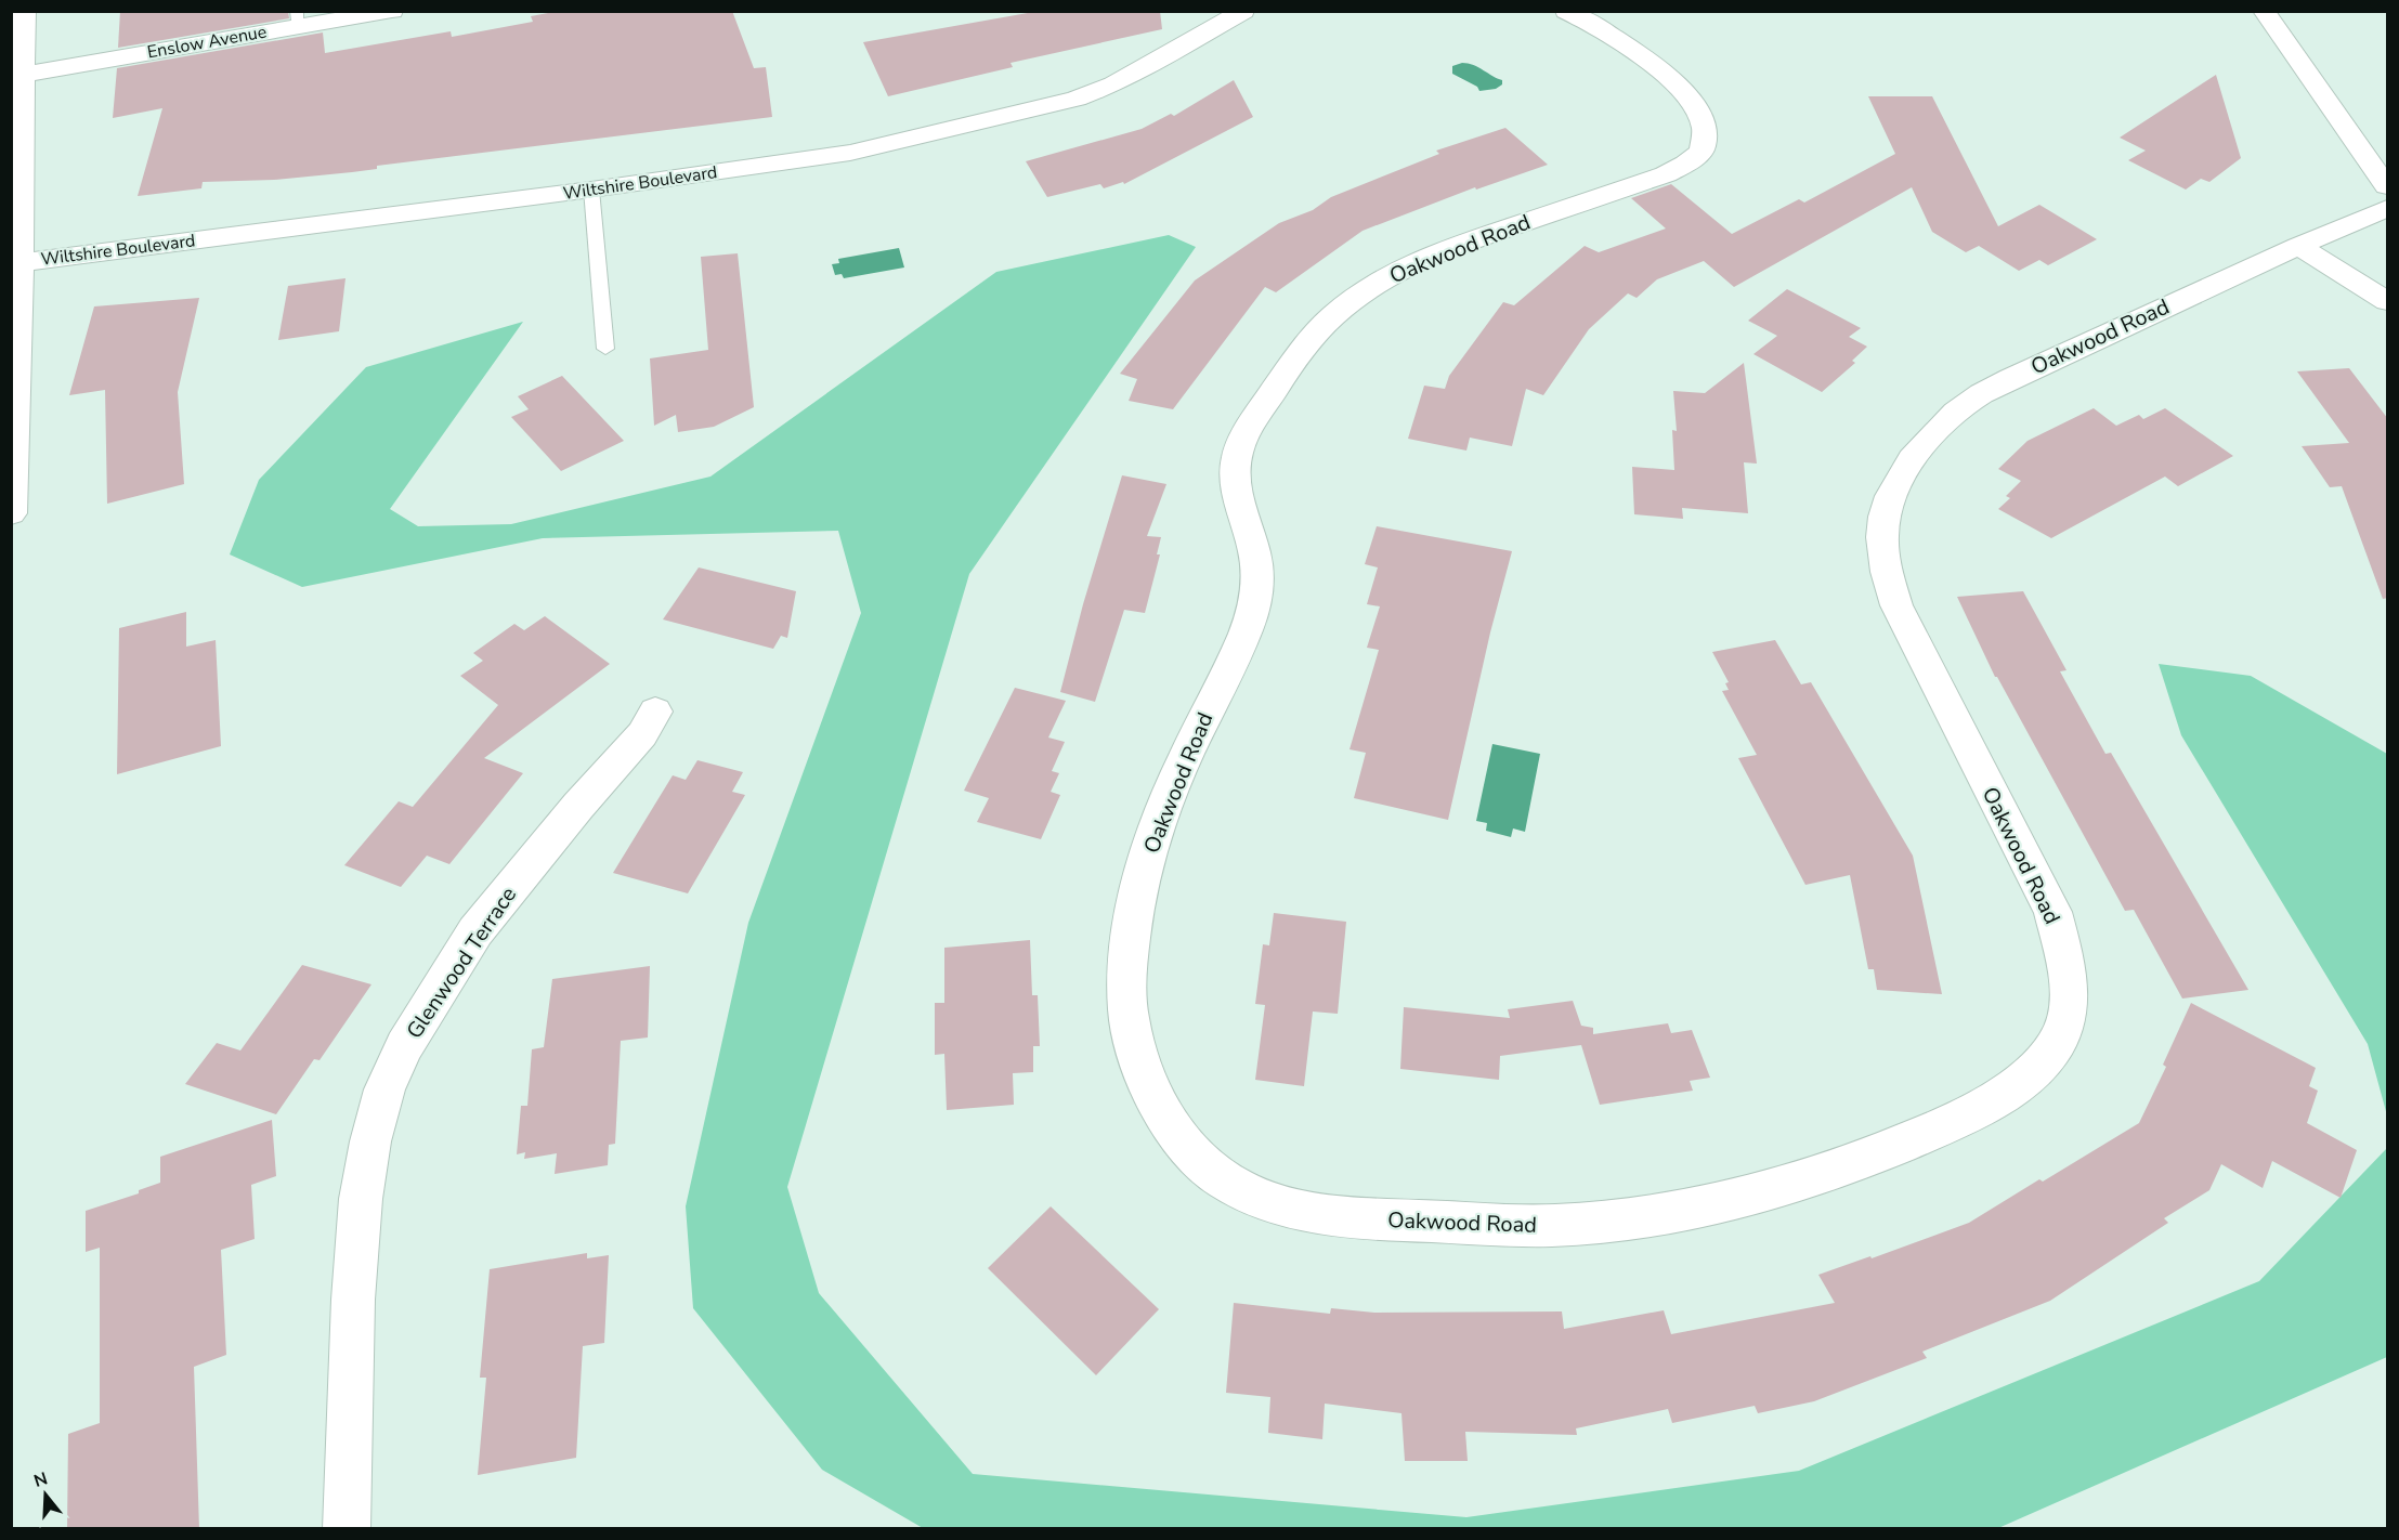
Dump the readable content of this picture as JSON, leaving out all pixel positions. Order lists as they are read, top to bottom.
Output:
{
  "streets": {
    "street": [
      "Enslow Avenue",
      "Wiltshire Boulevard",
      "Oakwood Road",
      "Glenwood Terrace"
    ]
  },
  "north": "top"
}
